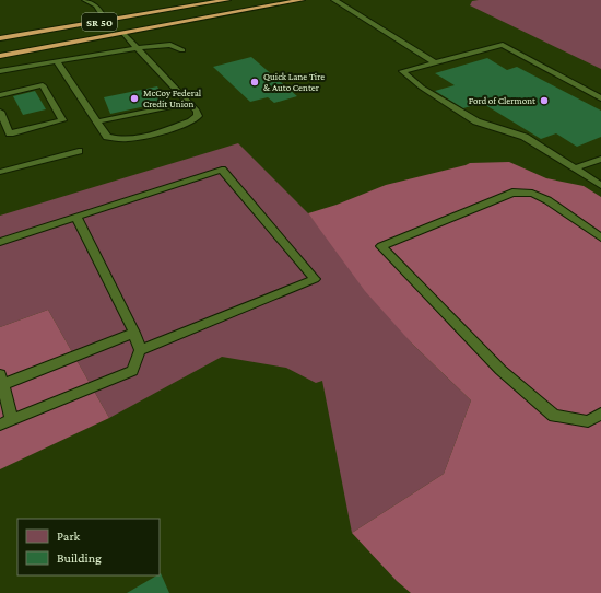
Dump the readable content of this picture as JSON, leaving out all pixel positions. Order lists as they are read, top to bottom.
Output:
{
  "streets": {
    "highway": ["SR 50"]
  },
  "places": ["Quick Lane Tire & Auto Center", "McCoy Federal Credit Union", "Ford of Clermont"],
  "legend": ["Park", "Building"]
}
